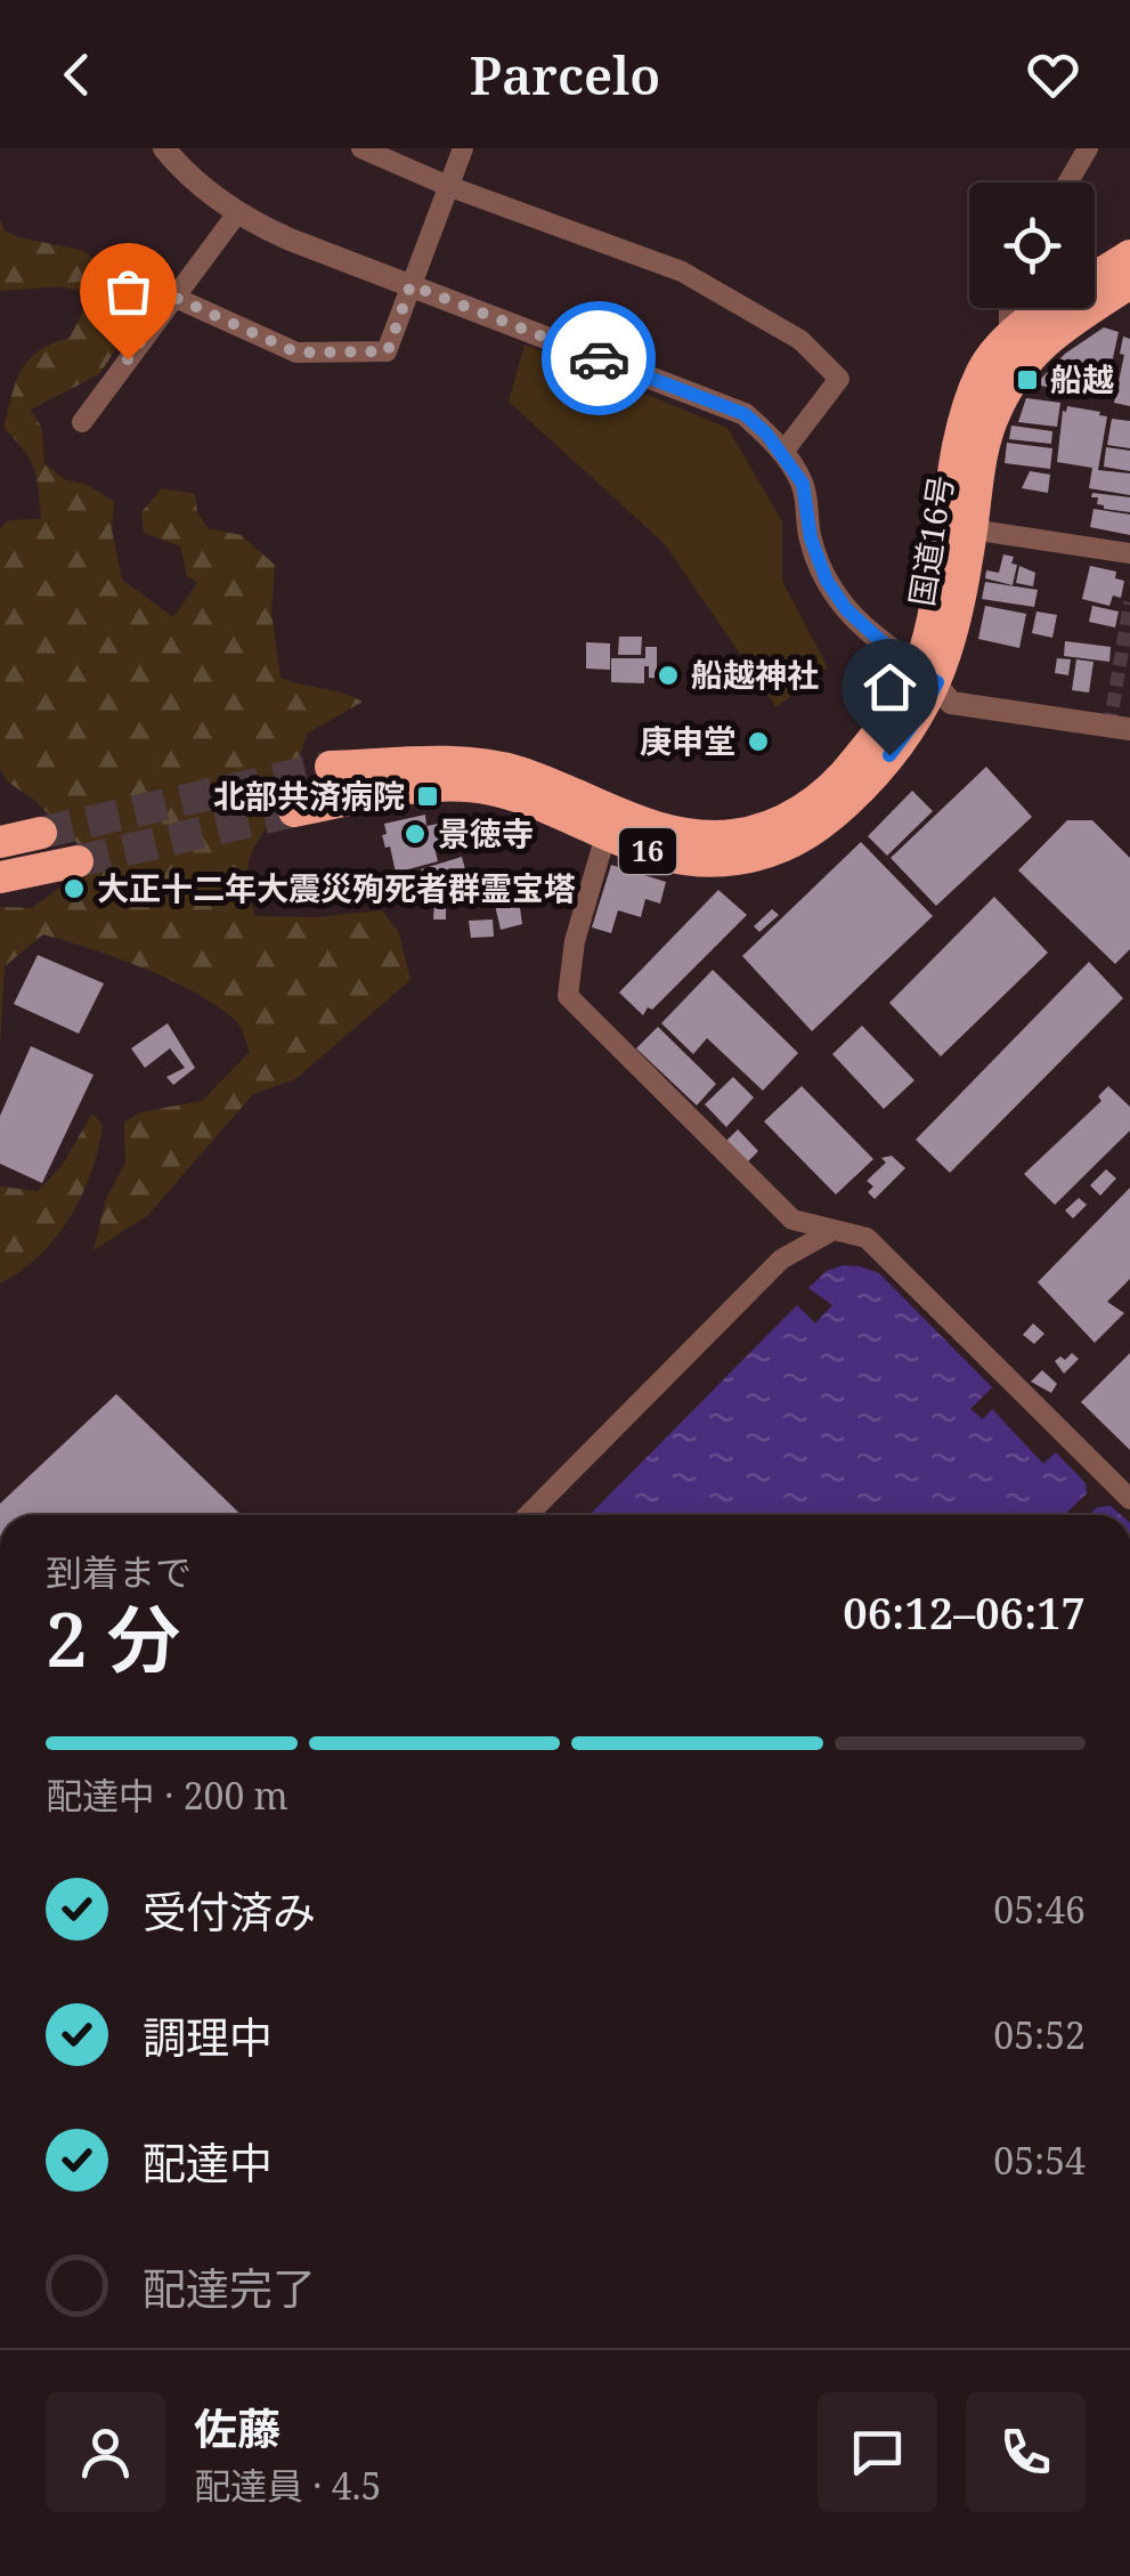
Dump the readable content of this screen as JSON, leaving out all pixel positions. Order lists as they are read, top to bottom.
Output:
{
  "streets": {
    "highway": ["国道16号", "16"]
  },
  "places": {
    "transit": ["船越", "北部共済病院"],
    "other": [
      "船越神社",
      "庚申堂",
      "景徳寺",
      "大正十二年大震災殉死者群霊宝塔"
    ]
  },
  "page": {
    "header": "Parcelo",
    "heading": ["2 分", "到着まで", "06:12–06:17"],
    "panel": ["佐藤", "配達員 · 4.5"],
    "bar": "配達中 · 200 m",
    "list": [
      ["受付済み", "05:46"],
      ["調理中", "05:52"],
      ["配達中", "05:54"],
      "配達完了"
    ]
  }
}
